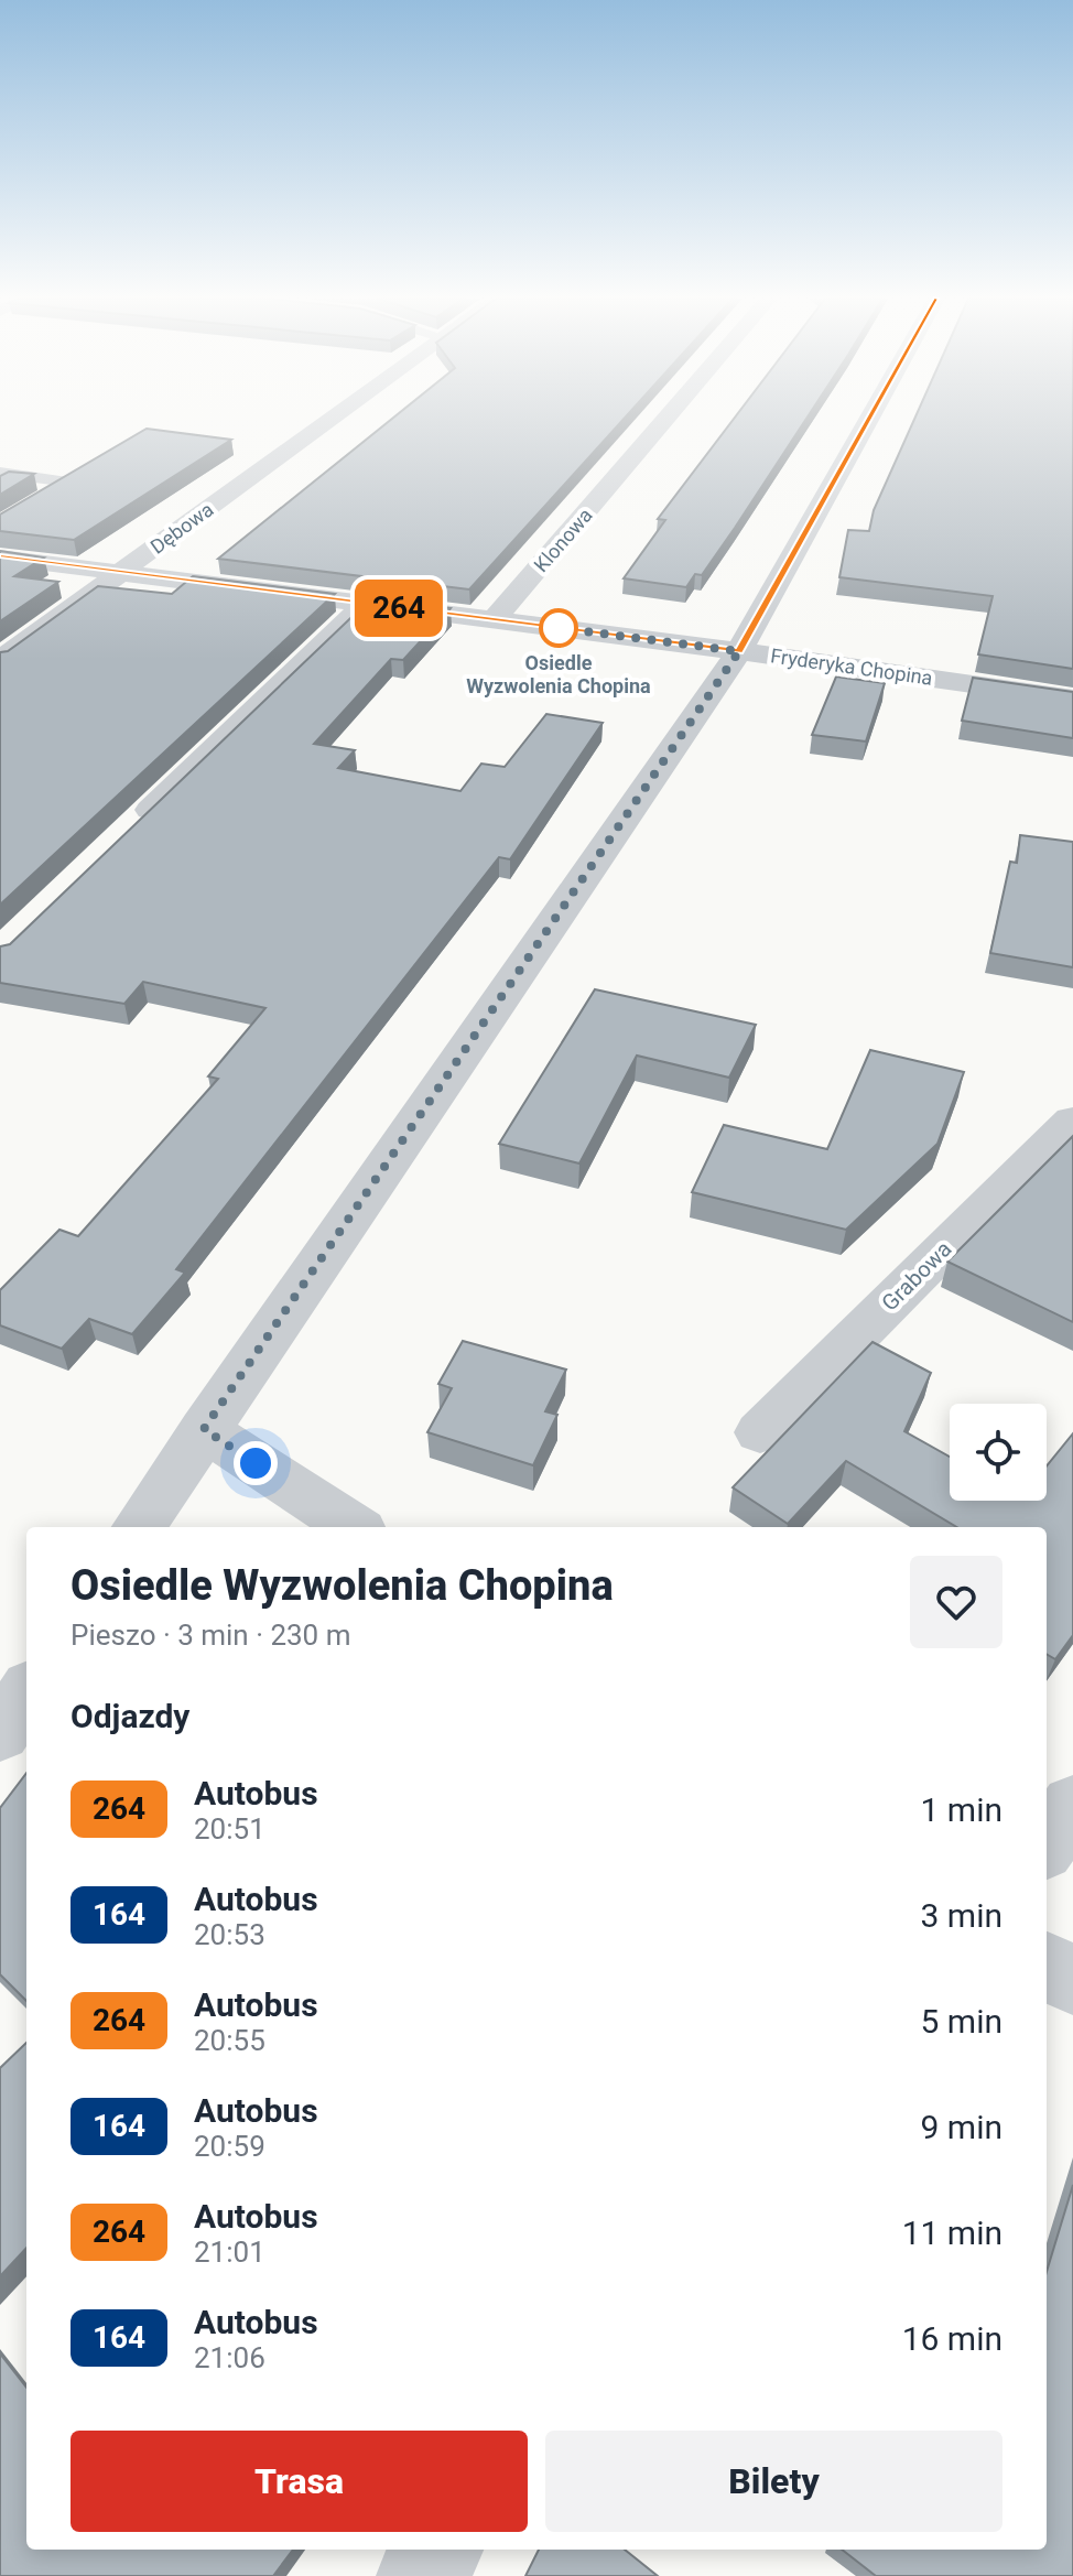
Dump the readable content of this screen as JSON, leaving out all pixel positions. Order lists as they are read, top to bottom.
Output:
{
  "streets": {
    "street": [
      "Dębowa",
      "Klonowa",
      "Fryderyka Chopina",
      "Grabowa"
    ]
  },
  "crossings": [
    ["Dębowa", "Fryderyka Chopina"],
    ["Klonowa", "Fryderyka Chopina"]
  ],
  "places": ["Osiedle Wyzwolenia Chopina"],
  "lines": ["bus line 264"],
  "page": {
    "on_map": "264",
    "heading": [
      ["Osiedle Wyzwolenia Chopina", "Pieszo · 3 min · 230 m"],
      "Odjazdy"
    ],
    "list": [
      {
        "mark": "264",
        "name": "Autobus",
        "note": "20:51",
        "value": "1 min"
      },
      {
        "mark": "164",
        "name": "Autobus",
        "note": "20:53",
        "value": "3 min"
      },
      {
        "mark": "264",
        "name": "Autobus",
        "note": "20:55",
        "value": "5 min"
      },
      {
        "mark": "164",
        "name": "Autobus",
        "note": "20:59",
        "value": "9 min"
      },
      {
        "mark": "264",
        "name": "Autobus",
        "note": "21:01",
        "value": "11 min"
      },
      {
        "mark": "164",
        "name": "Autobus",
        "note": "21:06",
        "value": "16 min"
      }
    ],
    "buttons": ["Trasa", "Bilety"]
  }
}
